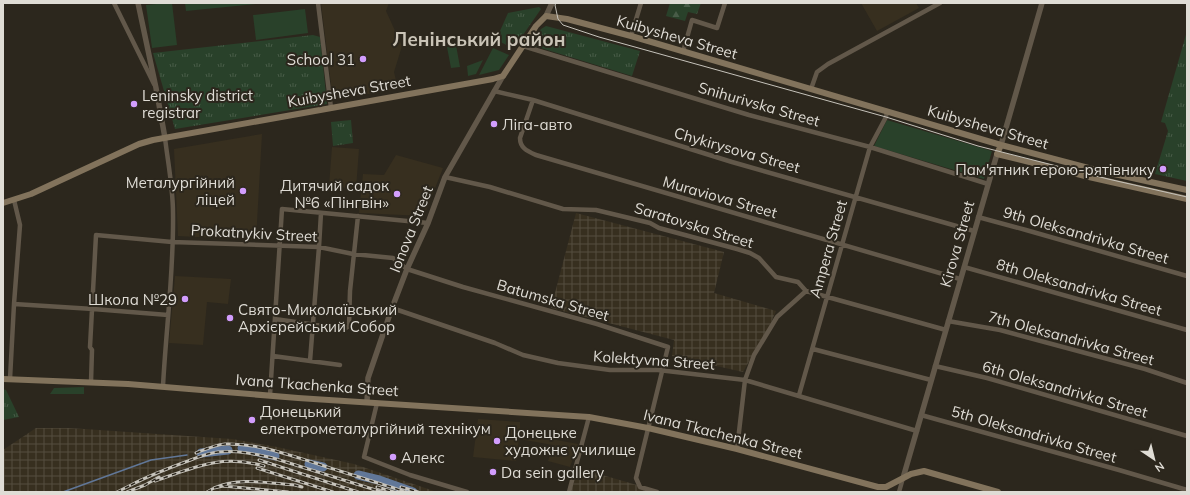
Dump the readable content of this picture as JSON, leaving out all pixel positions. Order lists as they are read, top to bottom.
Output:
{
  "streets": {
    "main road": ["Kuibysheva Street", "Kirova Street", "Ivana Tkachenka Street"],
    "street": [
      "Snihurivska Street",
      "Chykirysova Street",
      "Muraviova Street",
      "Saratovska Street",
      "Ionova Street",
      "Prokatnykiv Street",
      "9th Oleksandrivka Street",
      "Ampera Street",
      "8th Oleksandrivka Street",
      "Batumska Street",
      "7th Oleksandrivka Street",
      "Kolektyvna Street",
      "6th Oleksandrivka Street",
      "5th Oleksandrivka Street"
    ]
  },
  "crossings": [
    ["Kuibysheva Street", "Ionova Street"],
    ["Kuibysheva Street", "Kirova Street"],
    ["Kuibysheva Street", "Ampera Street"],
    ["Snihurivska Street", "Kirova Street"],
    ["Snihurivska Street", "Ampera Street"],
    ["Chykirysova Street", "Muraviova Street"],
    ["Chykirysova Street", "Ionova Street"],
    ["Chykirysova Street", "Kirova Street"],
    ["Chykirysova Street", "Ampera Street"],
    ["Muraviova Street", "Kirova Street"],
    ["Muraviova Street", "Ampera Street"],
    ["Saratovska Street", "Ionova Street"],
    ["Saratovska Street", "Kirova Street"],
    ["Saratovska Street", "Ampera Street"],
    ["Ionova Street", "Prokatnykiv Street"],
    ["Ionova Street", "Batumska Street"],
    ["Ionova Street", "Kolektyvna Street"],
    ["Ionova Street", "Ivana Tkachenka Street"],
    ["Prokatnykiv Street", "Batumska Street"],
    ["9th Oleksandrivka Street", "Kirova Street"],
    ["Kirova Street", "8th Oleksandrivka Street"],
    ["Kirova Street", "7th Oleksandrivka Street"],
    ["Kirova Street", "Kolektyvna Street"],
    ["Kirova Street", "Ivana Tkachenka Street"],
    ["Kirova Street", "6th Oleksandrivka Street"],
    ["Kirova Street", "5th Oleksandrivka Street"],
    ["Ampera Street", "Kolektyvna Street"],
    ["Batumska Street", "Kolektyvna Street"]
  ],
  "districts": ["Ленінський район"],
  "places": [
    "School 31",
    "Leninsky district registrar",
    "Ліга-авто",
    "Пам'ятник герою-рятівнику",
    "Металургійний ліцей",
    "Дитячий садок №6 «Пінгвін»",
    "Школа №29",
    "Свято-Миколаївський Архієрейський Собор",
    "Донецький електрометалургійний технікум",
    "Донецьке художнє училище",
    "Алекс",
    "Da sein gallery"
  ],
  "north": "bottom right"
}
